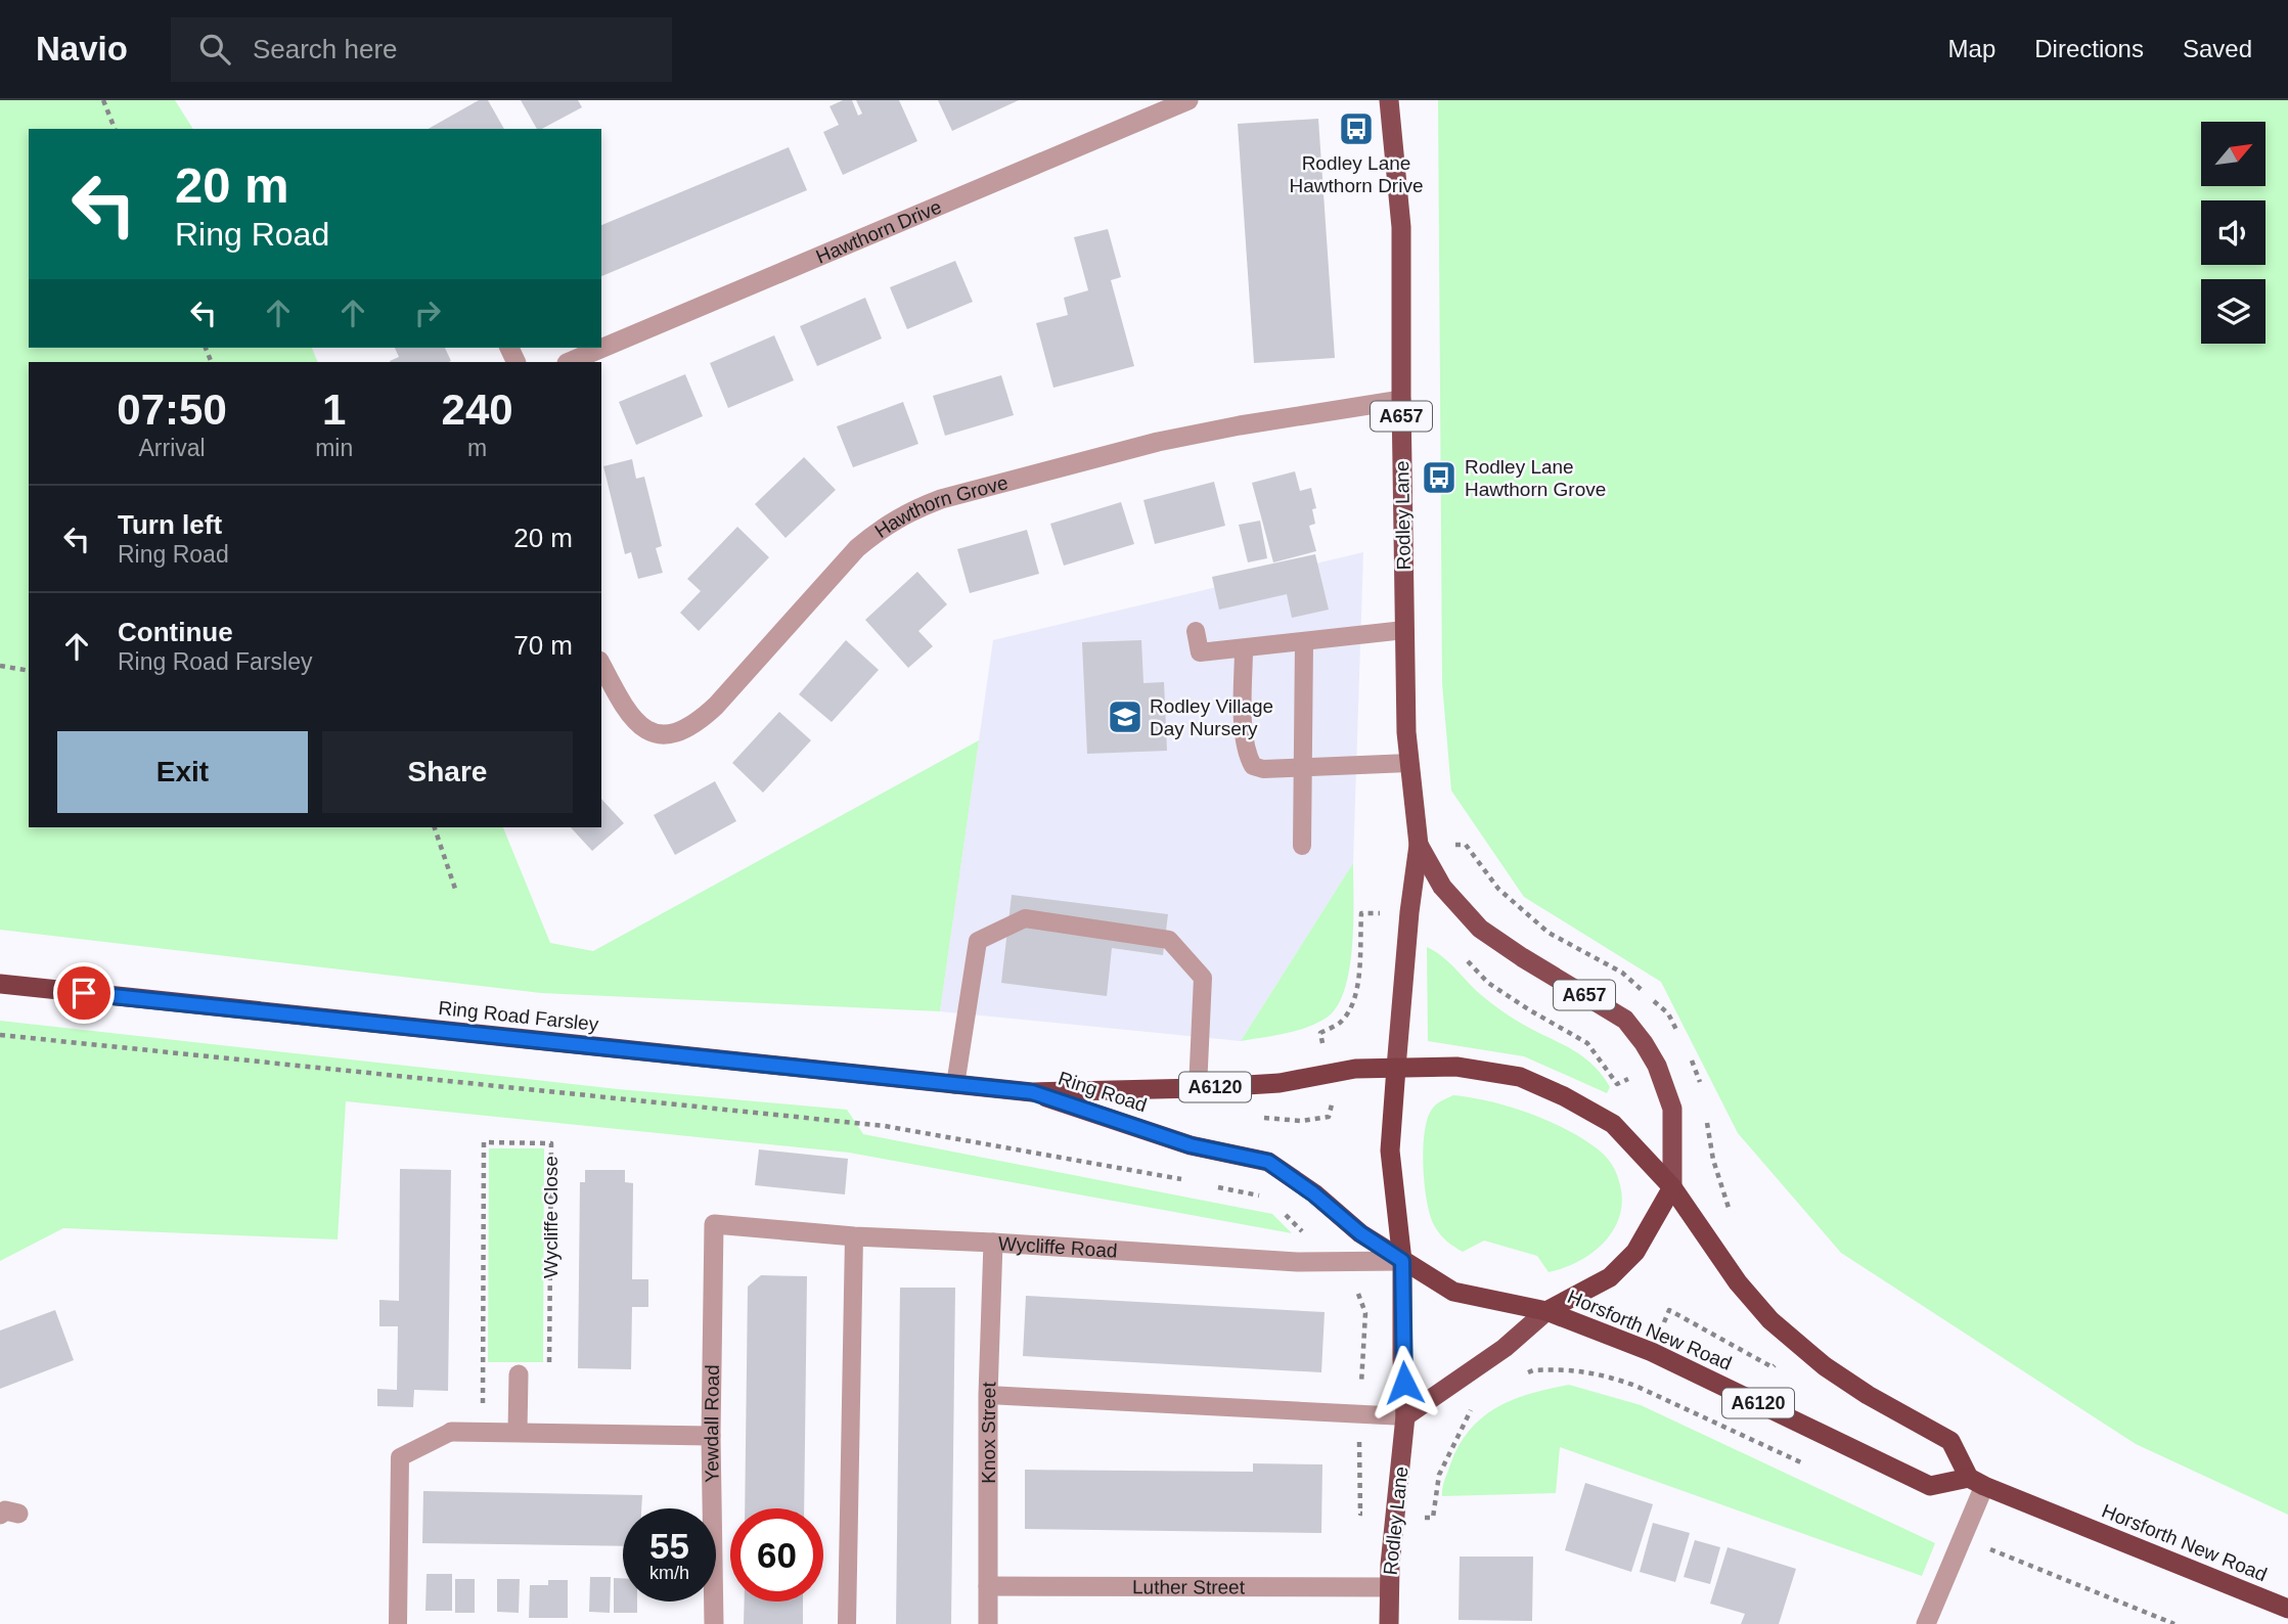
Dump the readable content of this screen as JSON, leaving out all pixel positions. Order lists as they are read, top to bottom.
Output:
{
  "streets": {
    "highway": [
      "Ring Road Farsley",
      "A6120",
      "Ring Road",
      "Horsforth New Road"
    ],
    "main road": ["A657", "Rodley Lane"],
    "street": [
      "Hawthorn Drive",
      "Hawthorn Grove",
      "Wycliffe Road",
      "Yewdall Road",
      "Knox Street",
      "Luther Street"
    ],
    "path": ["Wycliffe Close"]
  },
  "crossings": [
    ["Hawthorn Grove", "Rodley Lane"],
    ["Rodley Lane", "A6120"],
    ["Rodley Lane", "Ring Road"],
    ["Rodley Lane", "Wycliffe Road"],
    ["Rodley Lane", "Luther Street"],
    ["Ring Road Farsley", "Ring Road"],
    ["A6120", "Ring Road"],
    ["A6120", "Wycliffe Road"],
    ["A6120", "Horsforth New Road"],
    ["Ring Road", "Wycliffe Road"],
    ["Wycliffe Road", "Yewdall Road"],
    ["Wycliffe Road", "Knox Street"],
    ["Knox Street", "Luther Street"]
  ],
  "places": {
    "bus stop": ["Rodley Lane Hawthorn Drive", "Rodley Lane Hawthorn Grove"],
    "school or university": ["Rodley Village Day Nursery"]
  },
  "north": "top right",
  "page": {
    "header": "Navio",
    "search": "Search here",
    "nav": ["Map", "Directions", "Saved"],
    "turn": ["20 m", "Ring Road"],
    "eta": [
      "07:50",
      "Arrival",
      "1",
      "min",
      "240",
      "m"
    ],
    "list": [
      {
        "name": "Turn left",
        "note": "Ring Road",
        "value": "20 m"
      },
      {
        "name": "Continue",
        "note": "Ring Road Farsley",
        "value": "70 m"
      }
    ],
    "buttons": ["Exit", "Share"],
    "speed": "55 km/h",
    "limit": "60"
  }
}
